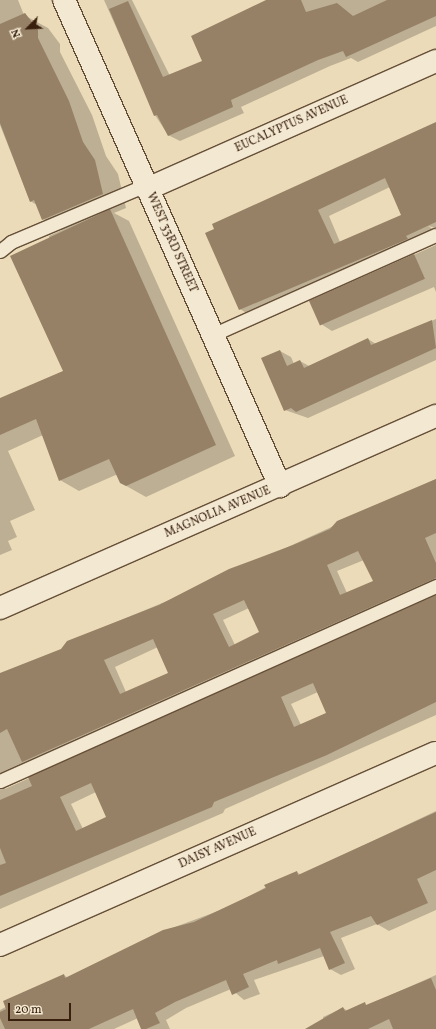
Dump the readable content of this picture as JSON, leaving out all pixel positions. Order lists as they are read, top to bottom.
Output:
{
  "streets": {
    "street": [
      "EUCALYPTUS AVENUE",
      "WEST 33RD STREET",
      "MAGNOLIA AVENUE",
      "DAISY AVENUE"
    ]
  },
  "crossings": [
    ["EUCALYPTUS AVENUE", "WEST 33RD STREET"],
    ["WEST 33RD STREET", "MAGNOLIA AVENUE"]
  ],
  "scale_bar": "20 m",
  "north": "bottom left"
}
